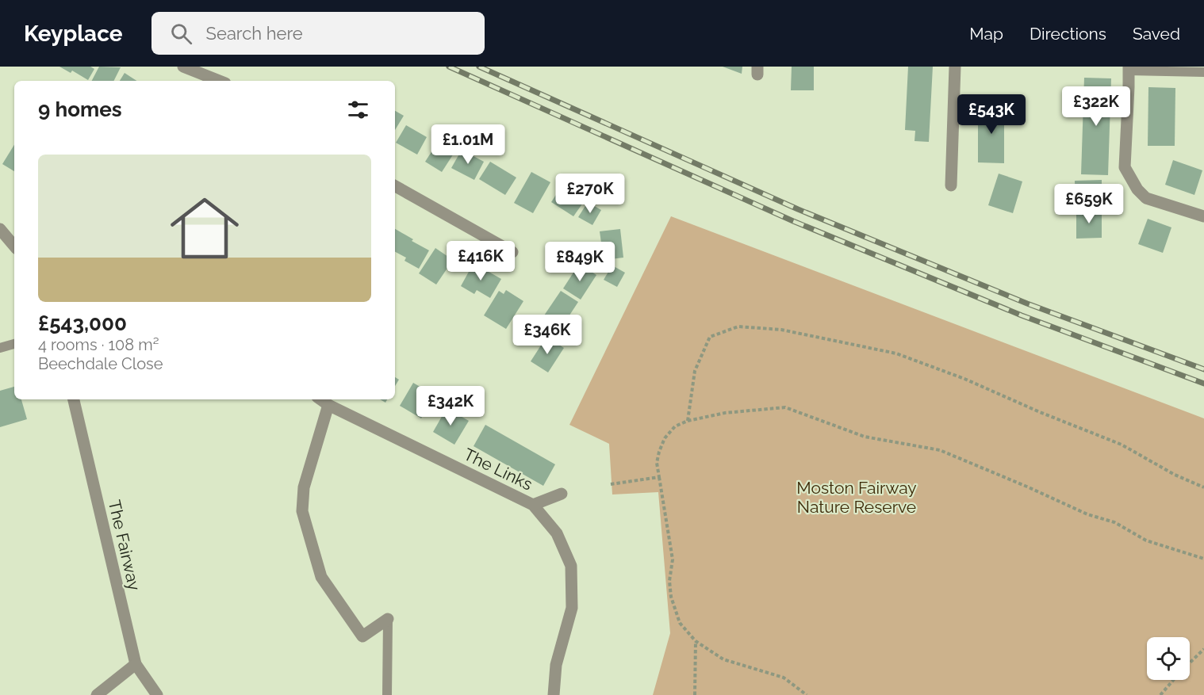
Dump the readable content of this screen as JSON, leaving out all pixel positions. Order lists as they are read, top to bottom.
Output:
{
  "streets": {
    "street": ["The Links", "The Fairway"]
  },
  "parks": ["Moston Fairway Nature Reserve"],
  "page": {
    "header": "Keyplace",
    "search": "Search here",
    "nav": ["Map", "Directions", "Saved"],
    "heading": "9 homes",
    "price": [
      "£322K",
      "£543K",
      "£1.01M",
      "£270K",
      "£659K",
      "£416K",
      "£849K",
      "£346K",
      "£342K"
    ],
    "list": [
      {
        "name": "£543,000",
        "note": "4 rooms · 108 m² · Beechdale Close"
      }
    ]
  }
}
